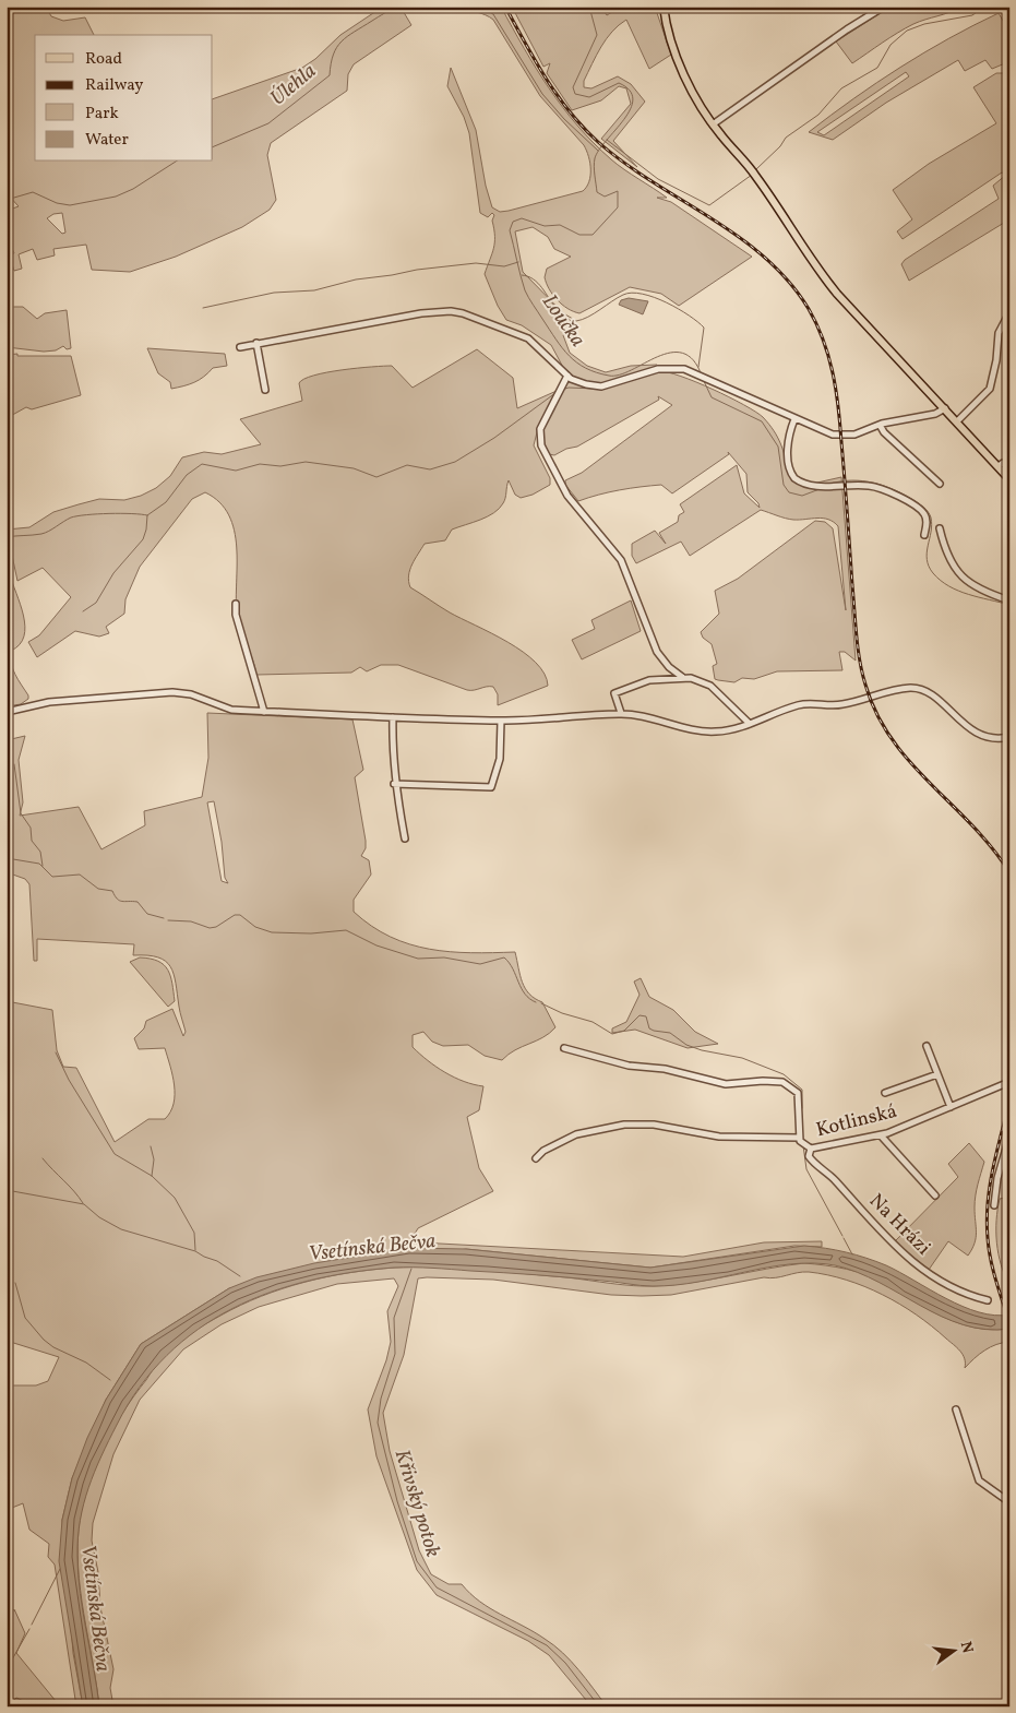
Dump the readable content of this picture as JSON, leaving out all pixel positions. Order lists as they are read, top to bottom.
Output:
{
  "streets": {
    "street": ["Kotlinská", "Na Hrázi"]
  },
  "crossings": [
    ["Kotlinská", "Na Hrázi"]
  ],
  "water": [
    "Úlehla",
    "Loučka",
    "Vsetínská Bečva",
    "Křivský potok"
  ],
  "legend": [
    "Road",
    "Railway",
    "Park",
    "Water"
  ],
  "north": "right"
}
